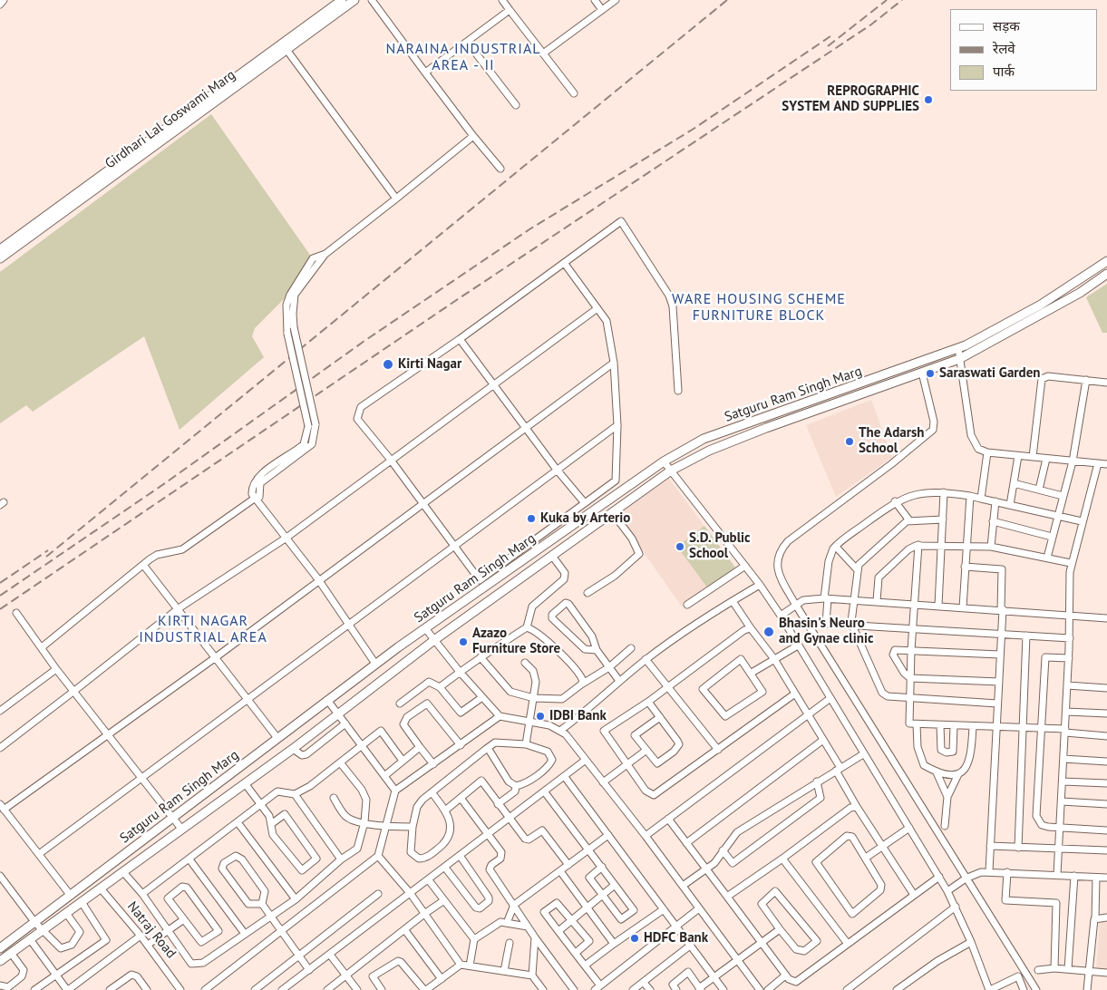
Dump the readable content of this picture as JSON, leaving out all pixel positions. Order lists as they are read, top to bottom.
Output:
{
  "streets": {
    "main road": ["Girdhari Lal Goswami Marg", "Satguru Ram Singh Marg"],
    "street": ["Natraj Road"]
  },
  "crossings": [
    ["Satguru Ram Singh Marg", "Natraj Road"]
  ],
  "districts": ["NARAINA INDUSTRIAL AREA - II", "WARE HOUSING SCHEME FURNITURE BLOCK", "KIRTI NAGAR INDUSTRIAL AREA"],
  "places": [
    "REPROGRAPHIC SYSTEM AND SUPPLIES",
    "Kirti Nagar",
    "Saraswati Garden",
    "The Adarsh School",
    "Kuka by Arterio",
    "S.D. Public School",
    "Bhasin's Neuro and Gynae clinic",
    "Azazo Furniture Store",
    "IDBI Bank",
    "HDFC Bank"
  ],
  "legend": ["सड़क", "रेलवे", "पार्क"]
}
